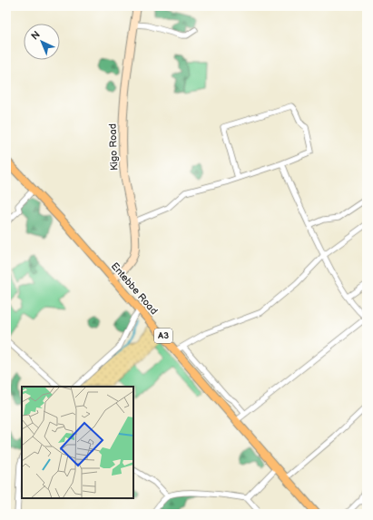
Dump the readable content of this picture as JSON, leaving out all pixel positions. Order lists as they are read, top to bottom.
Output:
{
  "streets": {
    "main road": ["Entebbe Road", "A3"],
    "street": ["Kigo Road"]
  },
  "crossings": [
    ["Kigo Road", "Entebbe Road"]
  ],
  "north": "top left"
}
